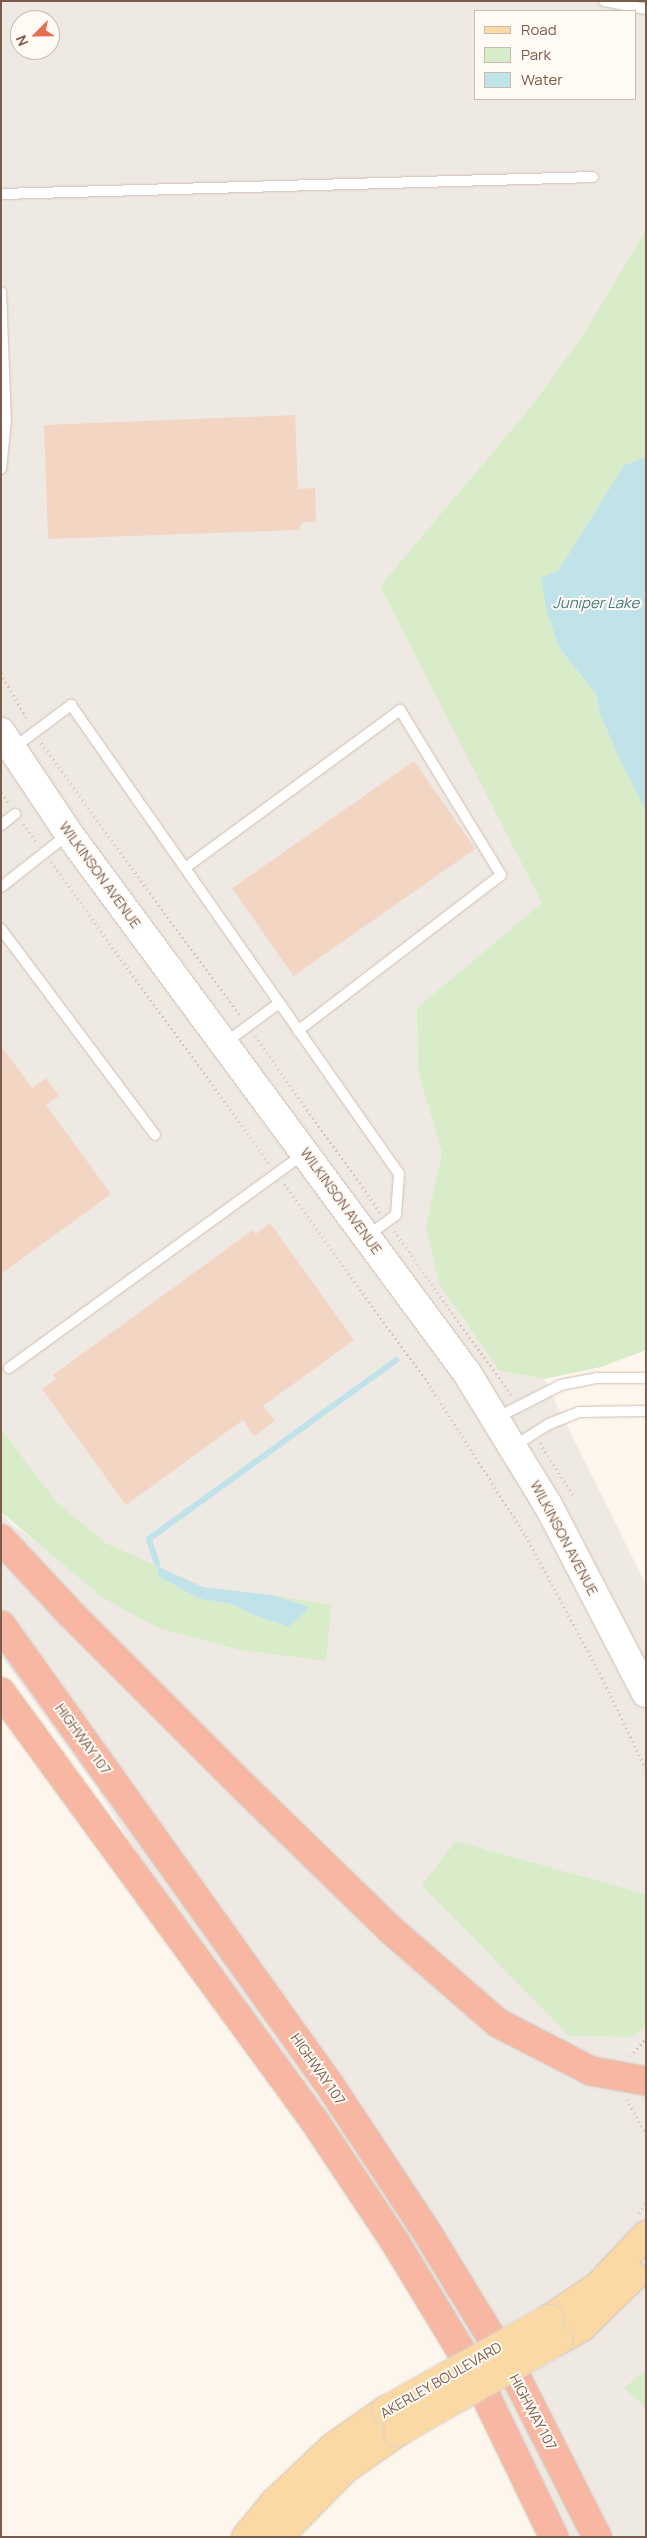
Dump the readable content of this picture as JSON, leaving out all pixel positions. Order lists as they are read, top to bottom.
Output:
{
  "streets": {
    "highway": ["HIGHWAY 107"],
    "main road": ["AKERLEY BOULEVARD"],
    "street": ["WILKINSON AVENUE"]
  },
  "water": ["Juniper Lake"],
  "legend": ["Road", "Park", "Water"],
  "north": "bottom left"
}
